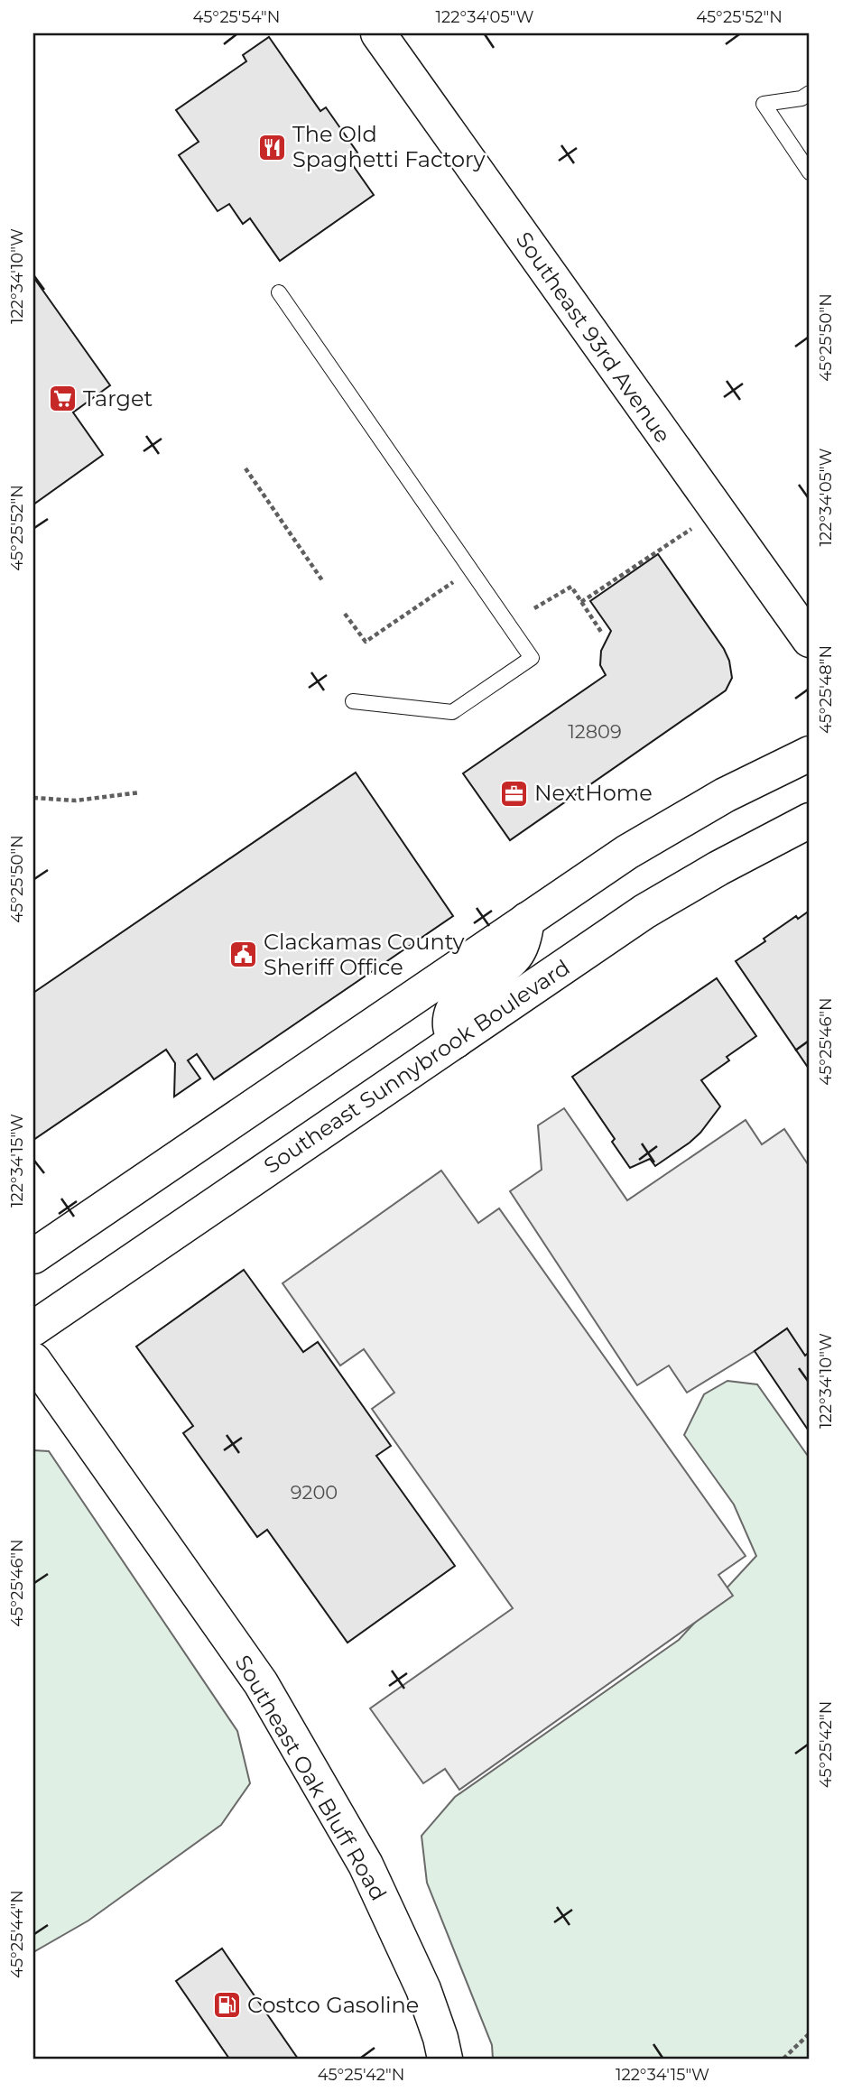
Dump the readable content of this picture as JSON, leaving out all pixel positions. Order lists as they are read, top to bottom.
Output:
{
  "streets": {
    "main road": ["Southeast 93rd Avenue", "Southeast Sunnybrook Boulevard", "Southeast Oak Bluff Road"]
  },
  "places": {
    "restaurant": ["The Old Spaghetti Factory"],
    "supermarket": ["Target"],
    "office": ["NextHome"],
    "public building": ["Clackamas County Sheriff Office"],
    "fuel station": ["Costco Gasoline"]
  },
  "house_numbers": ["12809", "9200"],
  "coordinates": [
    "45°25'54\"N",
    "122°34'05\"W",
    "45°25'52\"N",
    "122°34'10\"W",
    "45°25'50\"N",
    "45°25'48\"N",
    "45°25'46\"N",
    "122°34'15\"W",
    "45°25'42\"N",
    "45°25'44\"N"
  ]
}
